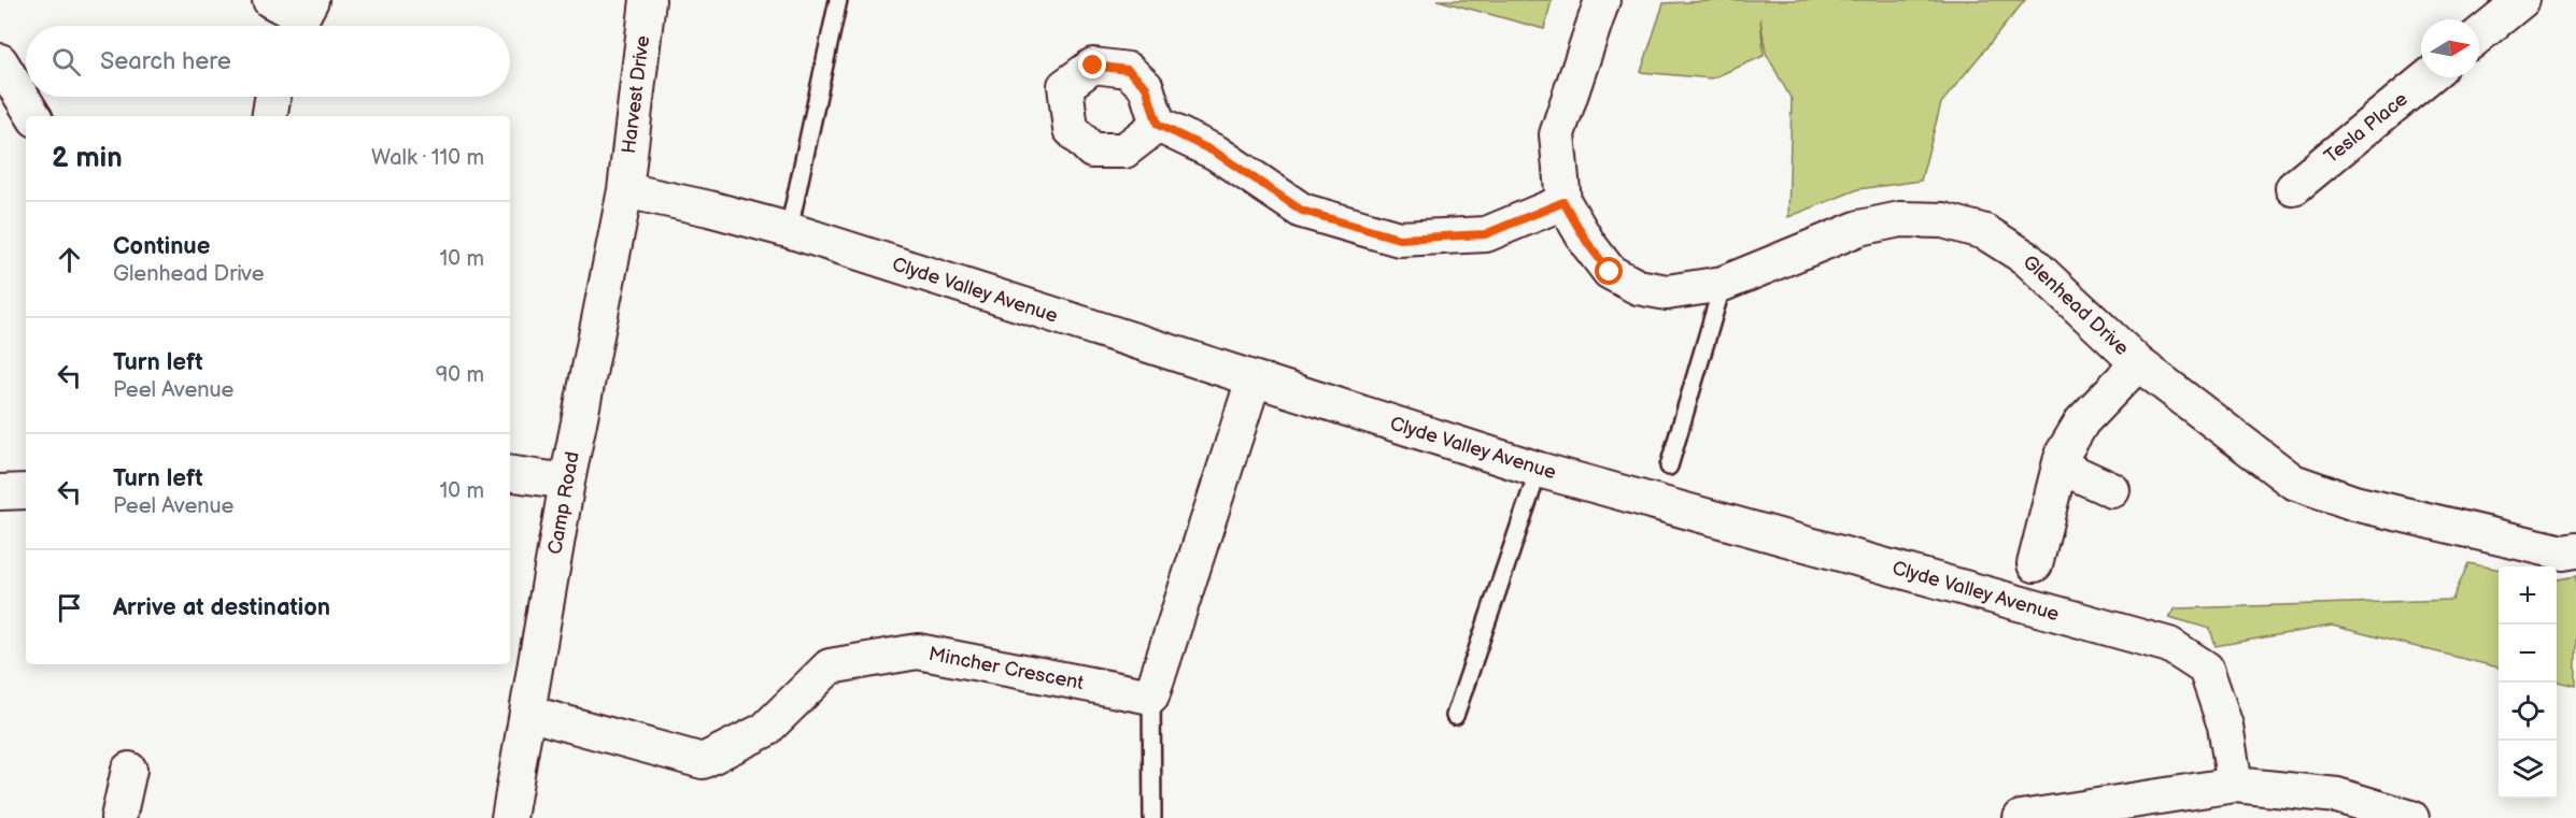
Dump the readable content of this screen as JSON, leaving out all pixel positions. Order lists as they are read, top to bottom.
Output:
{
  "streets": {
    "street": [
      "Harvest Drive",
      "Tesla Place",
      "Clyde Valley Avenue",
      "Glenhead Drive",
      "Camp Road",
      "Mincher Crescent"
    ]
  },
  "crossings": [
    ["Harvest Drive", "Clyde Valley Avenue"],
    ["Harvest Drive", "Camp Road"],
    ["Clyde Valley Avenue", "Camp Road"],
    ["Camp Road", "Mincher Crescent"]
  ],
  "north": "right",
  "page": {
    "search": "Search here",
    "heading": ["2 min", "Walk · 110 m"],
    "list": [
      ["Continue", "Glenhead Drive", "10 m"],
      ["Turn left", "Peel Avenue", "90 m"],
      ["Turn left", "Peel Avenue", "10 m"],
      "Arrive at destination"
    ],
    "map_buttons": ["+", "−"]
  }
}
